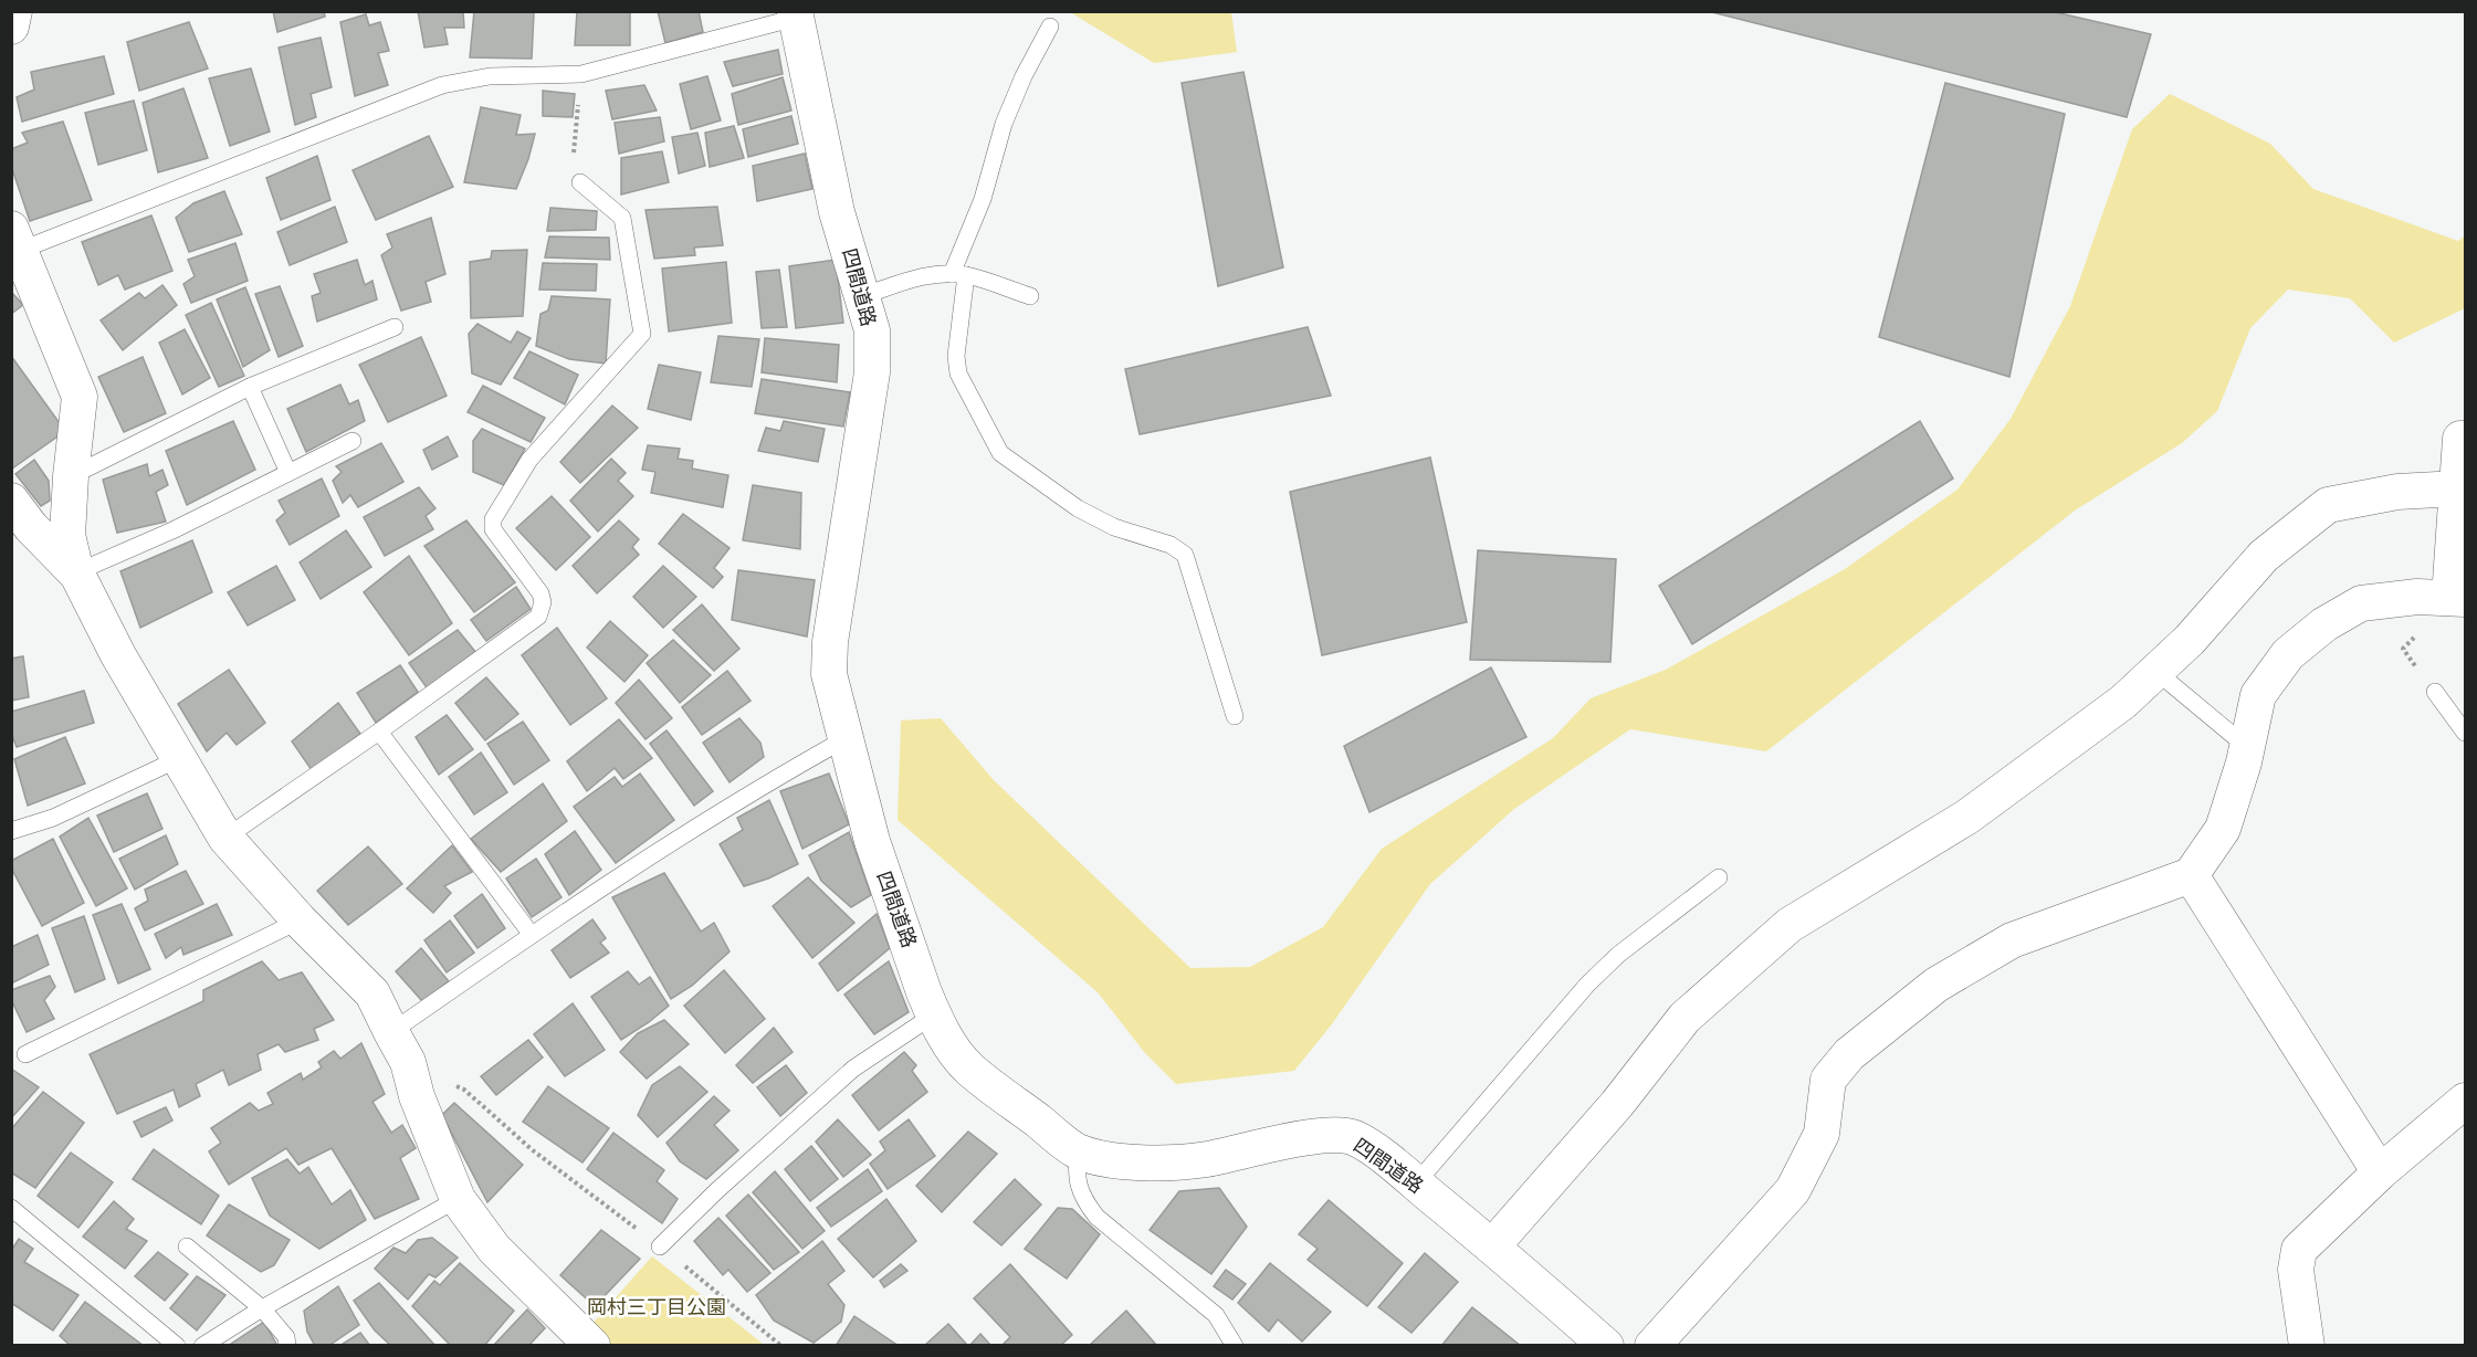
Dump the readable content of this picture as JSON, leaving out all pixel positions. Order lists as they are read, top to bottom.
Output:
{
  "streets": {
    "street": ["四間道路"]
  },
  "parks": ["岡村三丁目公園"]
}
